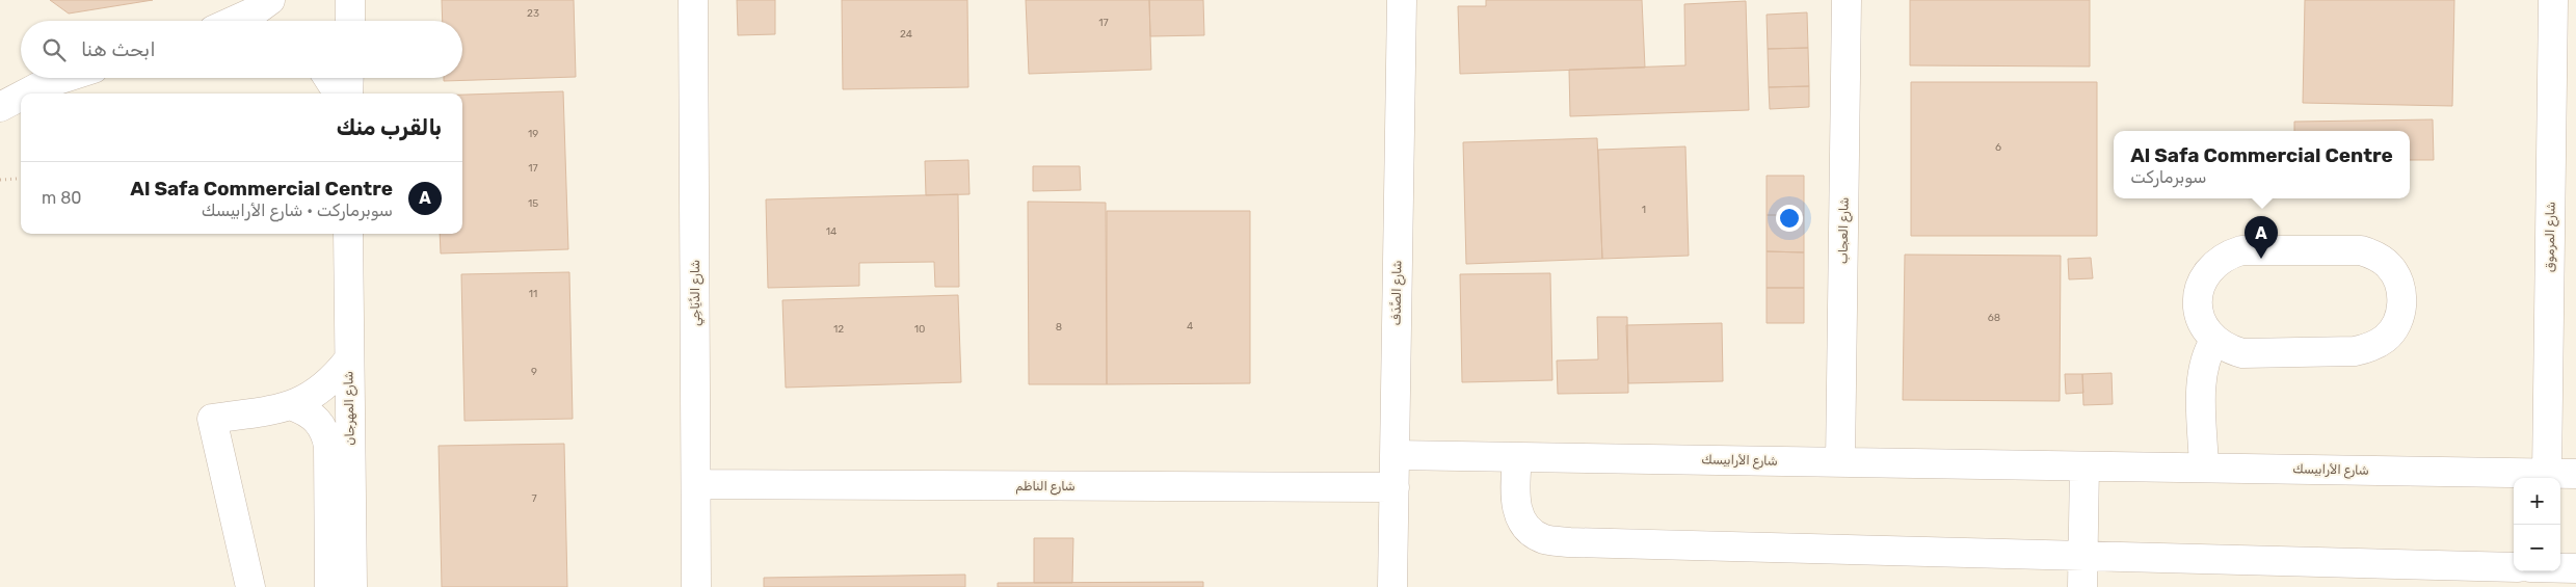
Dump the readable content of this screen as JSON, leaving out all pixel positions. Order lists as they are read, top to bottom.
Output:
{
  "streets": {
    "street": [
      "شارع العجاب",
      "شارع المرموق",
      "شارع الدَّيَاجِي",
      "شارع الصَّدَف",
      "شارع المهرجان",
      "شارع الأرابيسك",
      "شارع الناظم"
    ]
  },
  "crossings": [
    ["شارع العجاب", "شارع الأرابيسك"],
    ["شارع المرموق", "شارع الأرابيسك"],
    ["شارع الدَّيَاجِي", "شارع الناظم"],
    ["شارع الصَّدَف", "شارع الأرابيسك"],
    ["شارع الصَّدَف", "شارع الناظم"]
  ],
  "house_numbers": [
    "23",
    "17",
    "24",
    "19",
    "6",
    "17",
    "15",
    "1",
    "14",
    "11",
    "68",
    "4",
    "8",
    "12",
    "10",
    "9",
    "7"
  ],
  "page": {
    "search": "ابحث هنا",
    "heading": "بالقرب منك",
    "popup": ["Al Safa Commercial Centre", "سوبرماركت"],
    "list": [
      {
        "mark": "A",
        "name": "Al Safa Commercial Centre",
        "note": "سوبرماركت · شارع الأرابيسك",
        "value": "80 m"
      }
    ],
    "pins": "A",
    "map_buttons": ["+", "−"]
  }
}
